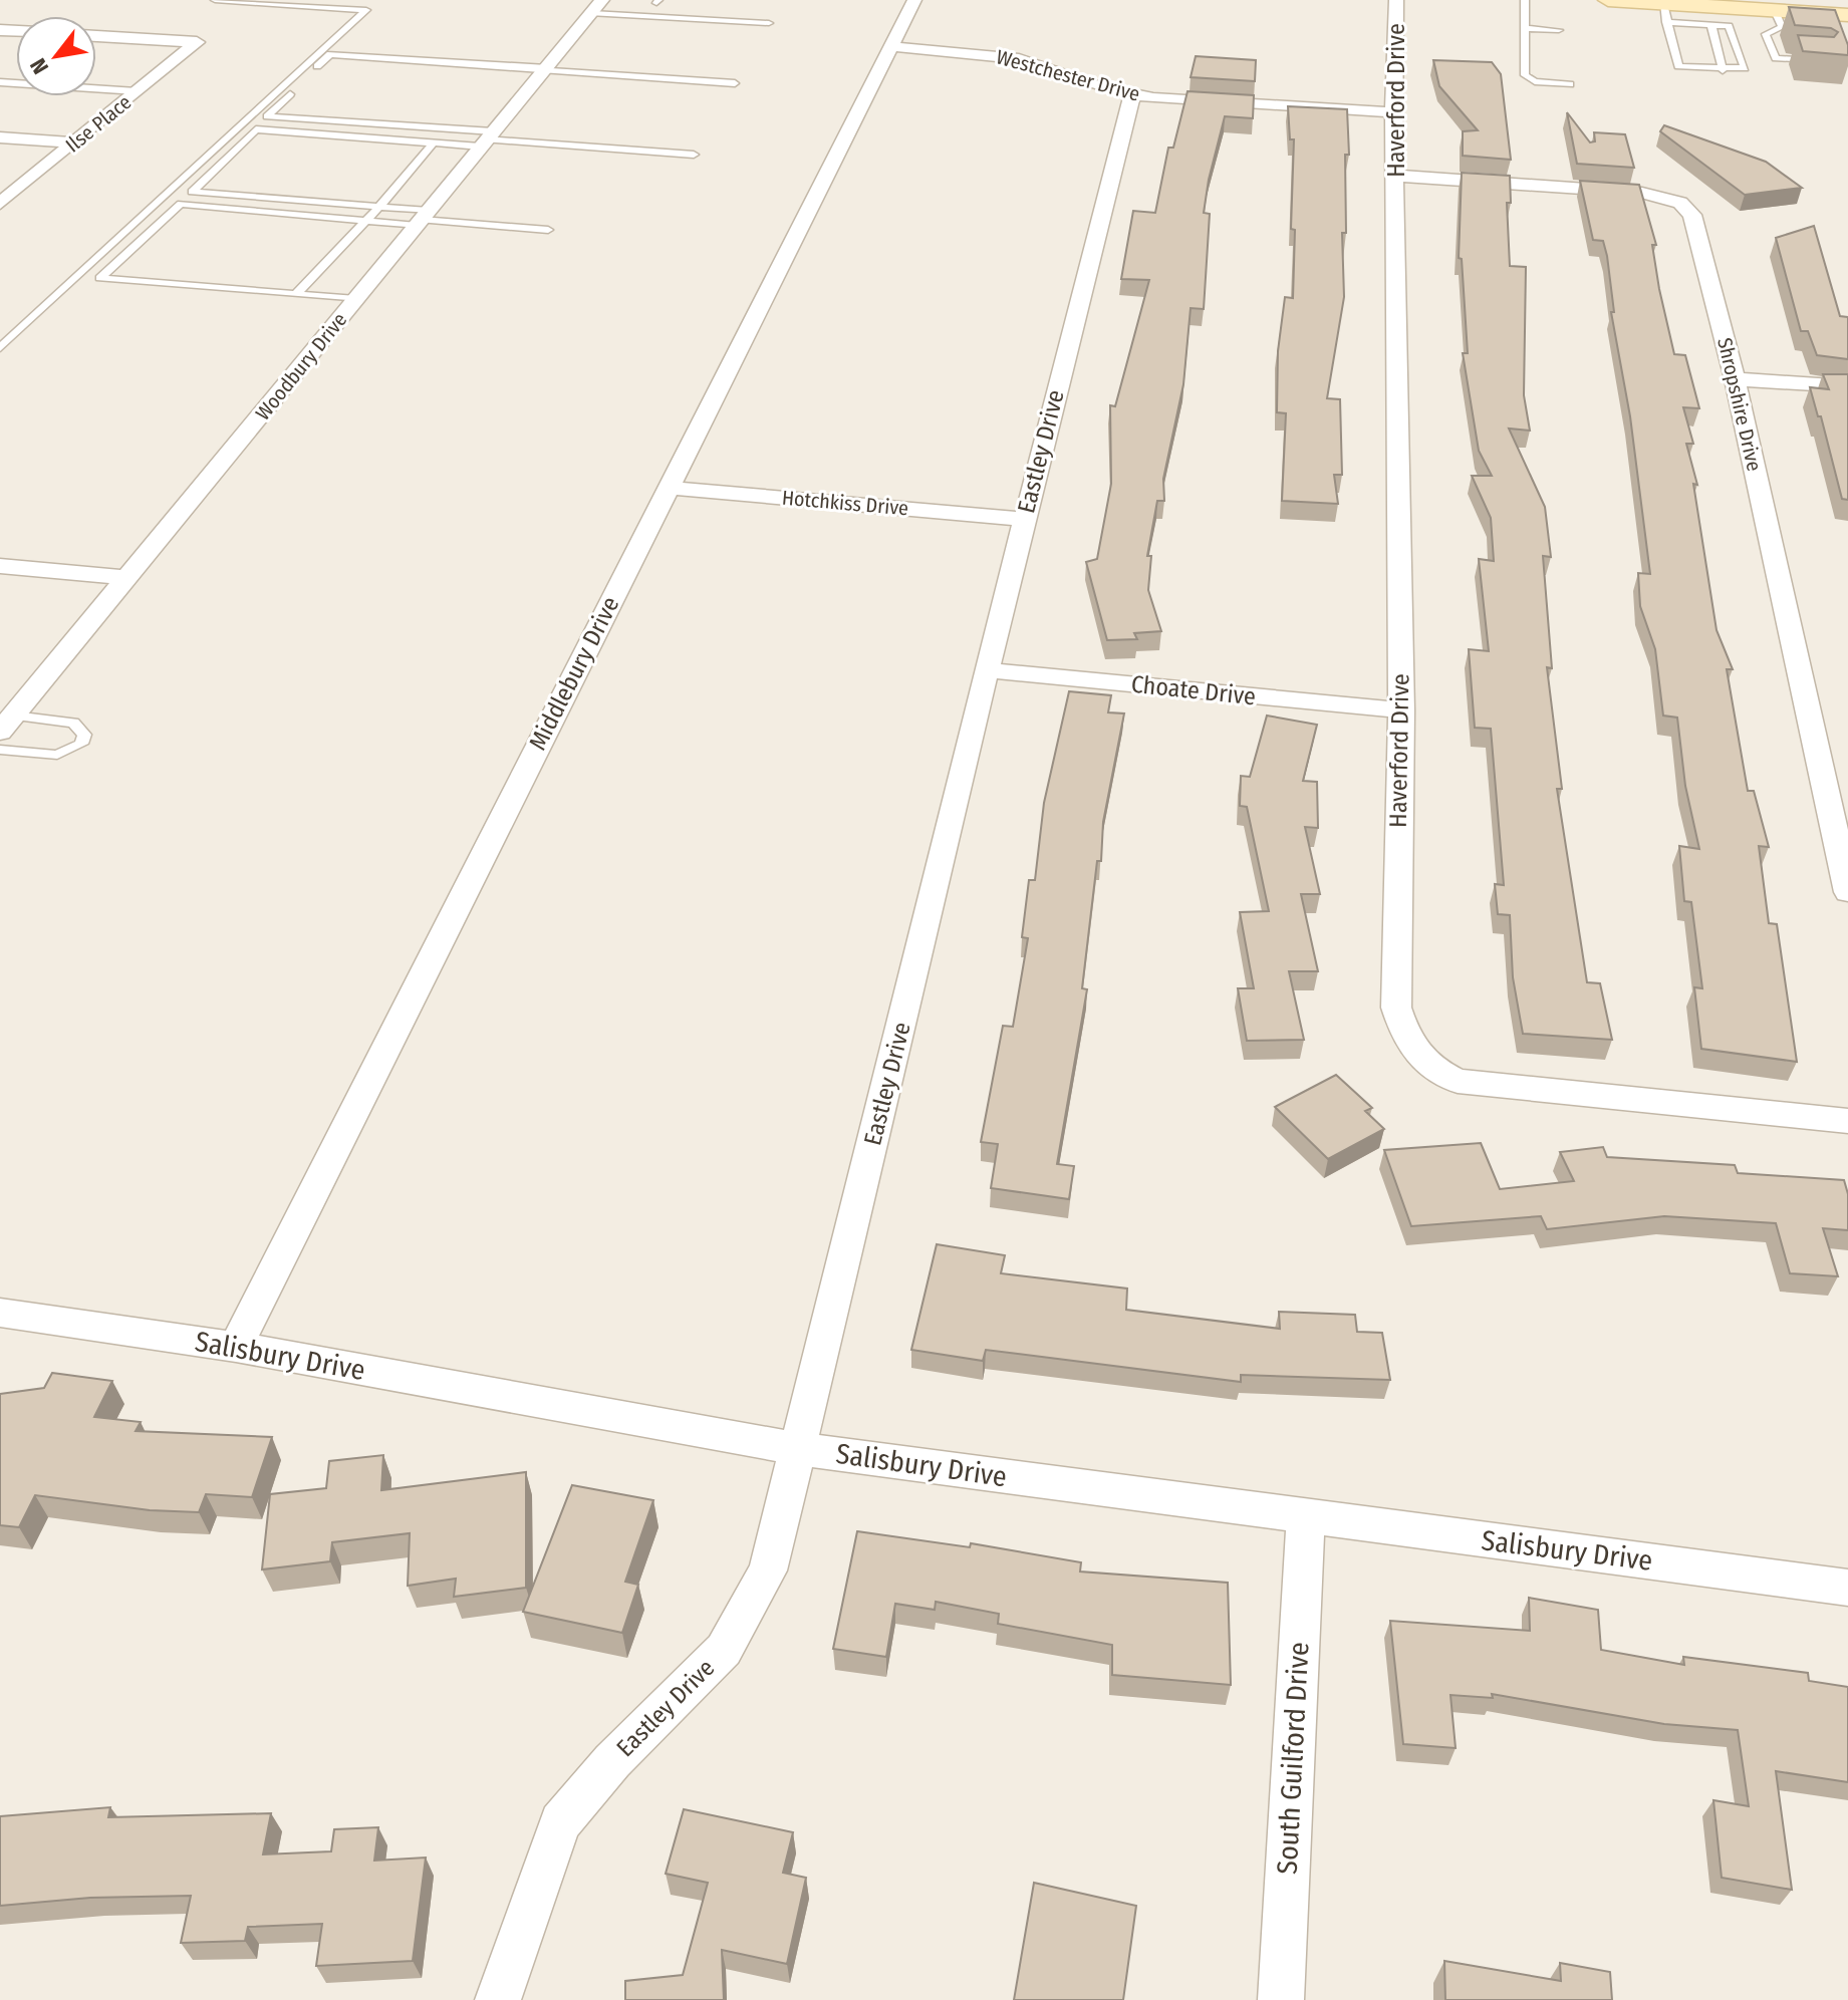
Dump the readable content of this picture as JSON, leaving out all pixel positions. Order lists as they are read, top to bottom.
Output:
{
  "streets": {
    "street": [
      "Westchester Drive",
      "Haverford Drive",
      "Ilse Place",
      "Woodbury Drive",
      "Shropshire Drive",
      "Eastley Drive",
      "Hotchkiss Drive",
      "Middlebury Drive",
      "Choate Drive",
      "Salisbury Drive",
      "South Guilford Drive"
    ]
  },
  "crossings": [
    ["Westchester Drive", "Haverford Drive"],
    ["Westchester Drive", "Eastley Drive"],
    ["Westchester Drive", "Middlebury Drive"],
    ["Haverford Drive", "Shropshire Drive"],
    ["Haverford Drive", "Choate Drive"],
    ["Eastley Drive", "Hotchkiss Drive"],
    ["Eastley Drive", "Choate Drive"],
    ["Eastley Drive", "Salisbury Drive"],
    ["Hotchkiss Drive", "Middlebury Drive"],
    ["Middlebury Drive", "Salisbury Drive"],
    ["Salisbury Drive", "South Guilford Drive"]
  ],
  "north": "bottom left"
}
